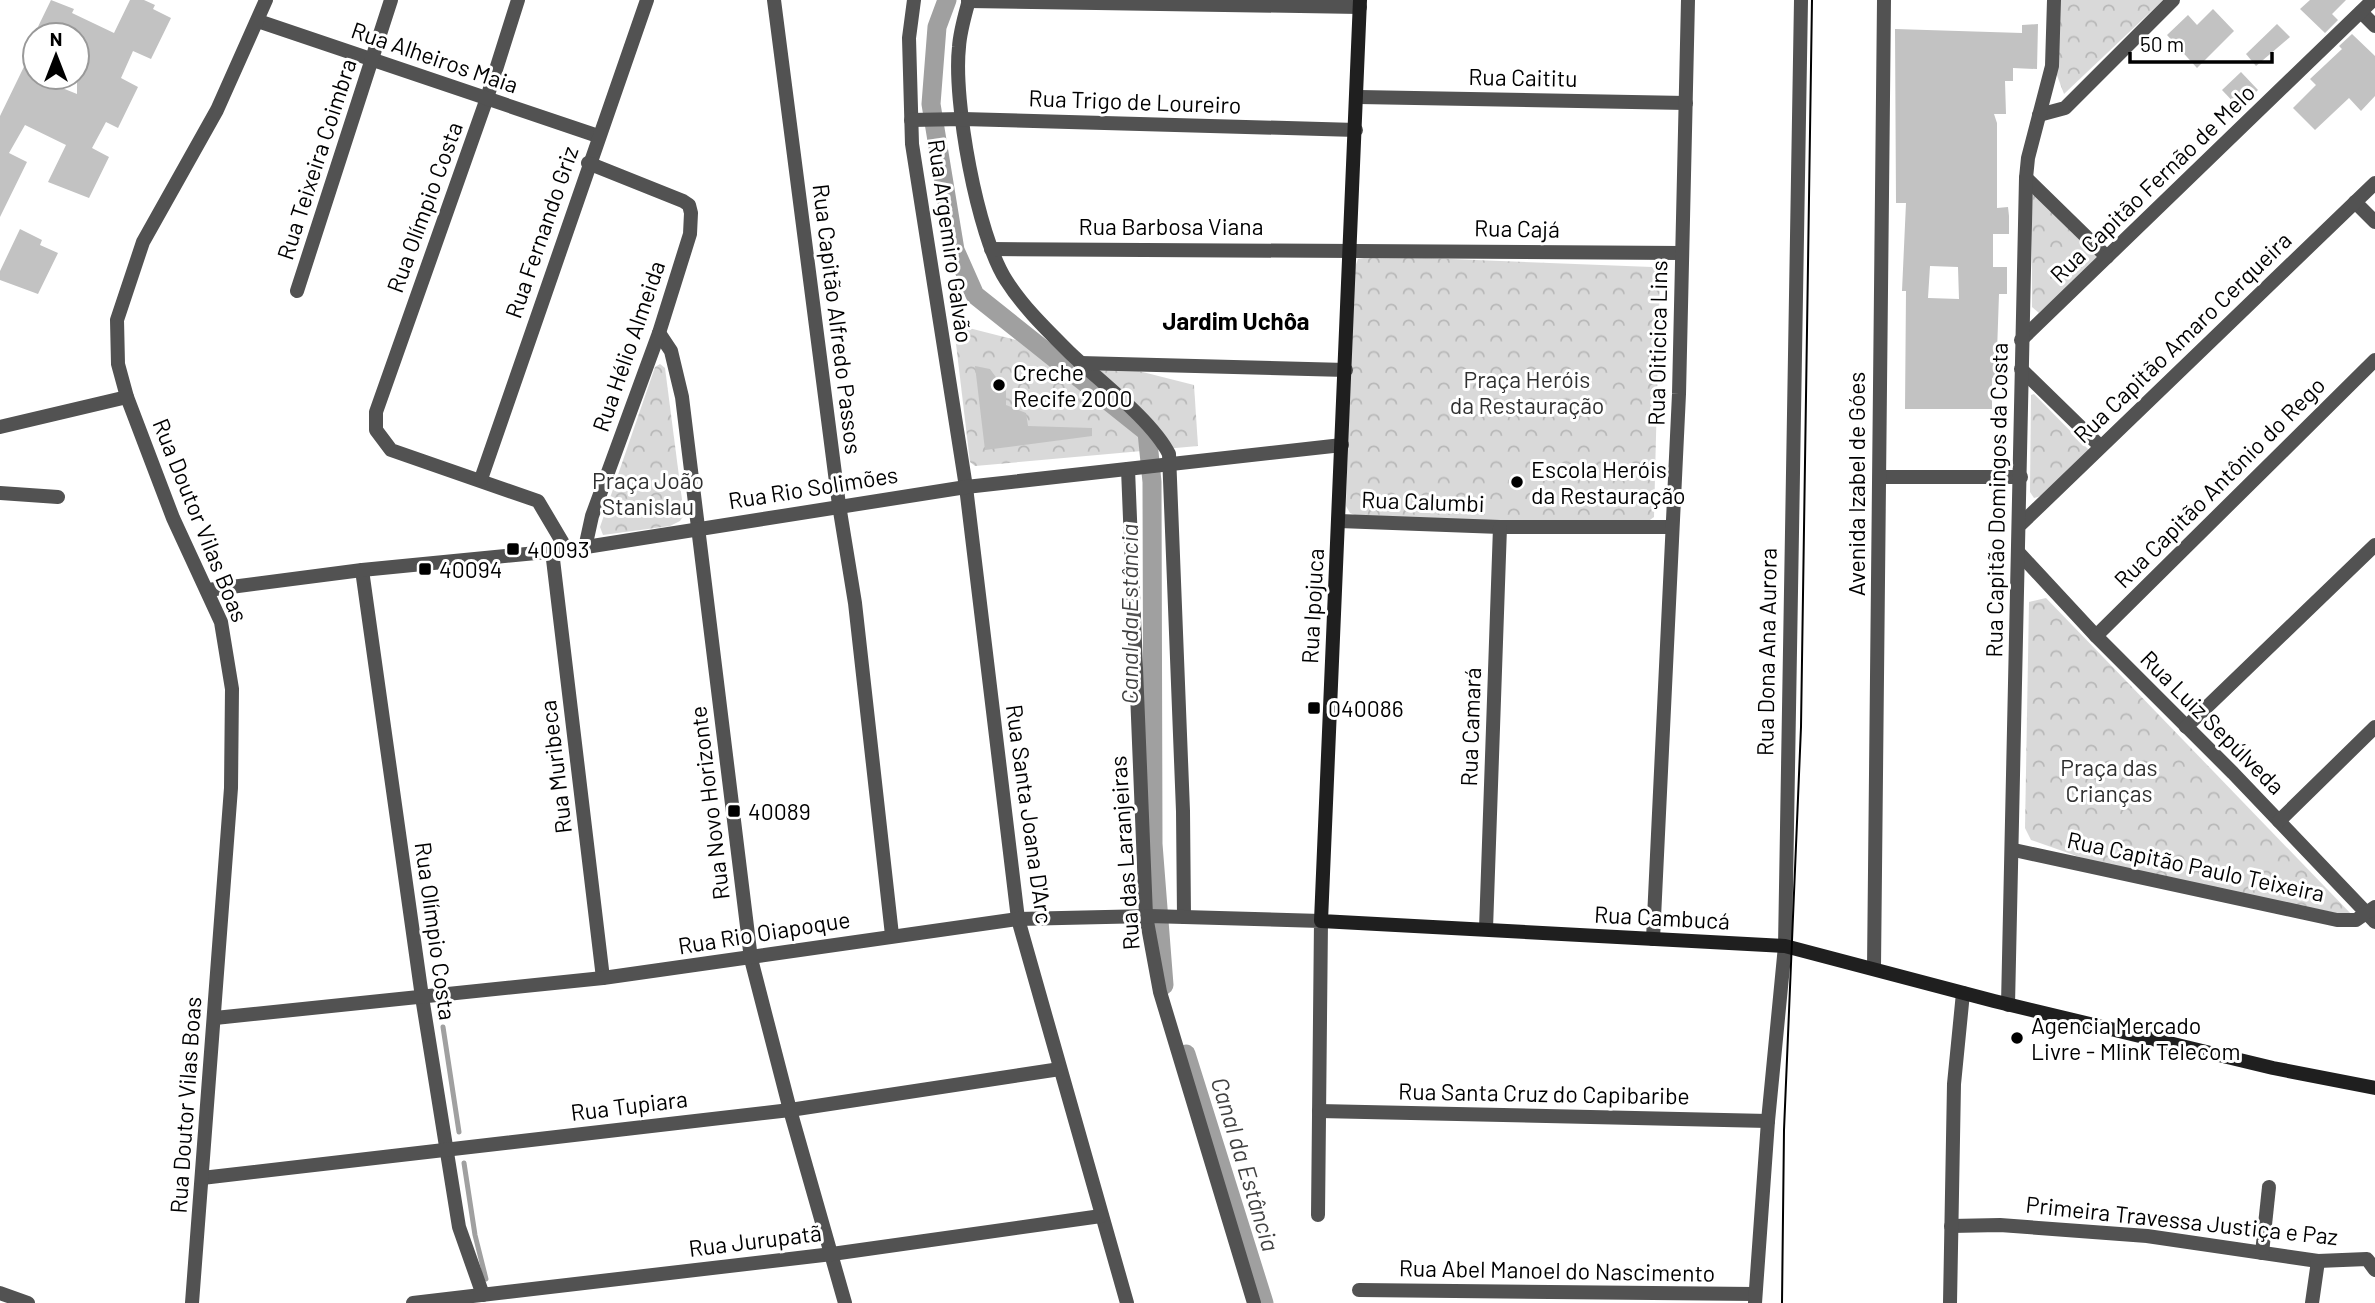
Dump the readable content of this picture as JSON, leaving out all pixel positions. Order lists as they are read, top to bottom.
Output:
{
  "streets": {
    "main road": ["Rua Ipojuca", "Rua Cambucá"],
    "street": [
      "Rua Alheiros Maia",
      "Rua Caititu",
      "Rua Trigo de Loureiro",
      "Rua Teixeira Coimbra",
      "Rua Capitão Fernão de Melo",
      "Rua Olímpio Costa",
      "Rua Barbosa Viana",
      "Rua Cajá",
      "Rua Fernando Griz",
      "Rua Argemiro Galvão",
      "Rua Capitão Alfredo Passos",
      "Rua Capitão Amaro Cerqueira",
      "Rua Oiticica Lins",
      "Rua Hélio Almeida",
      "Rua Capitão Antônio do Rego",
      "Avenida Izabel de Góes",
      "Rua Rio Solimões",
      "Rua Capitão Domingos da Costa",
      "Rua Calumbi",
      "Rua Doutor Vilas Boas",
      "Rua Dona Ana Aurora",
      "Rua Luiz Sepúlveda",
      "Rua Camará",
      "Rua Muribeca",
      "Rua Novo Horizonte",
      "Rua Santa Joana D'Arc",
      "Rua das Laranjeiras",
      "Rua Capitão Paulo Teixeira",
      "Rua Rio Oiapoque",
      "Rua Santa Cruz do Capibaribe",
      "Rua Tupiara",
      "Primeira Travessa Justiça e Paz",
      "Rua Jurupatã",
      "Rua Abel Manoel do Nascimento"
    ]
  },
  "crossings": [
    ["Rua Alheiros Maia", "Rua Teixeira Coimbra"],
    ["Rua Alheiros Maia", "Rua Olímpio Costa"],
    ["Rua Alheiros Maia", "Rua Fernando Griz"],
    ["Rua Alheiros Maia", "Rua Doutor Vilas Boas"],
    ["Rua Caititu", "Rua Oiticica Lins"],
    ["Rua Caititu", "Rua Ipojuca"],
    ["Rua Trigo de Loureiro", "Rua Argemiro Galvão"],
    ["Rua Trigo de Loureiro", "Rua Ipojuca"],
    ["Rua Capitão Fernão de Melo", "Rua Capitão Domingos da Costa"],
    ["Rua Olímpio Costa", "Rua Fernando Griz"],
    ["Rua Olímpio Costa", "Rua Rio Solimões"],
    ["Rua Olímpio Costa", "Rua Rio Oiapoque"],
    ["Rua Olímpio Costa", "Rua Tupiara"],
    ["Rua Olímpio Costa", "Rua Jurupatã"],
    ["Rua Barbosa Viana", "Rua Cajá"],
    ["Rua Barbosa Viana", "Rua Argemiro Galvão"],
    ["Rua Barbosa Viana", "Rua Ipojuca"],
    ["Rua Cajá", "Rua Oiticica Lins"],
    ["Rua Cajá", "Rua Ipojuca"],
    ["Rua Fernando Griz", "Rua Hélio Almeida"],
    ["Rua Argemiro Galvão", "Rua Rio Solimões"],
    ["Rua Argemiro Galvão", "Rua Santa Joana D'Arc"],
    ["Rua Capitão Alfredo Passos", "Rua Rio Solimões"],
    ["Rua Capitão Alfredo Passos", "Rua Rio Oiapoque"],
    ["Rua Capitão Amaro Cerqueira", "Rua Capitão Domingos da Costa"],
    ["Rua Oiticica Lins", "Rua Calumbi"],
    ["Rua Oiticica Lins", "Rua Cambucá"],
    ["Rua Hélio Almeida", "Rua Rio Solimões"],
    ["Rua Hélio Almeida", "Rua Novo Horizonte"],
    ["Rua Capitão Antônio do Rego", "Rua Luiz Sepúlveda"],
    ["Avenida Izabel de Góes", "Rua Cambucá"],
    ["Rua Rio Solimões", "Rua Doutor Vilas Boas"],
    ["Rua Rio Solimões", "Rua Ipojuca"],
    ["Rua Rio Solimões", "Rua Muribeca"],
    ["Rua Rio Solimões", "Rua Novo Horizonte"],
    ["Rua Rio Solimões", "Rua Santa Joana D'Arc"],
    ["Rua Rio Solimões", "Rua das Laranjeiras"],
    ["Rua Capitão Domingos da Costa", "Rua Luiz Sepúlveda"],
    ["Rua Capitão Domingos da Costa", "Rua Capitão Paulo Teixeira"],
    ["Rua Capitão Domingos da Costa", "Rua Cambucá"],
    ["Rua Calumbi", "Rua Ipojuca"],
    ["Rua Calumbi", "Rua Camará"],
    ["Rua Doutor Vilas Boas", "Rua Rio Oiapoque"],
    ["Rua Doutor Vilas Boas", "Rua Tupiara"],
    ["Rua Ipojuca", "Rua Cambucá"],
    ["Rua Ipojuca", "Rua Rio Oiapoque"],
    ["Rua Ipojuca", "Rua Santa Cruz do Capibaribe"],
    ["Rua Dona Ana Aurora", "Rua Cambucá"],
    ["Rua Dona Ana Aurora", "Rua Santa Cruz do Capibaribe"],
    ["Rua Dona Ana Aurora", "Rua Abel Manoel do Nascimento"],
    ["Rua Luiz Sepúlveda", "Rua Capitão Paulo Teixeira"],
    ["Rua Camará", "Rua Cambucá"],
    ["Rua Muribeca", "Rua Rio Oiapoque"],
    ["Rua Novo Horizonte", "Rua Rio Oiapoque"],
    ["Rua Novo Horizonte", "Rua Tupiara"],
    ["Rua Novo Horizonte", "Rua Jurupatã"],
    ["Rua Santa Joana D'Arc", "Rua Rio Oiapoque"],
    ["Rua Santa Joana D'Arc", "Rua Tupiara"],
    ["Rua Santa Joana D'Arc", "Rua Jurupatã"],
    ["Rua das Laranjeiras", "Rua Rio Oiapoque"],
    ["Rua Cambucá", "Rua Rio Oiapoque"]
  ],
  "districts": ["Jardim Uchôa"],
  "water": ["Canal da Estância"],
  "parks": ["Praça Heróis da Restauração", "Praça João Stanislau", "Praça das Crianças"],
  "places": {
    "other": ["Creche Recife 2000", "Escola Heróis da Restauração", "Agencia Mercado Livre - Mlink Telecom"],
    "transit": [
      "40093",
      "40094",
      "040086",
      "40089"
    ]
  },
  "scale_bar": "50 m",
  "north": "top"
}
